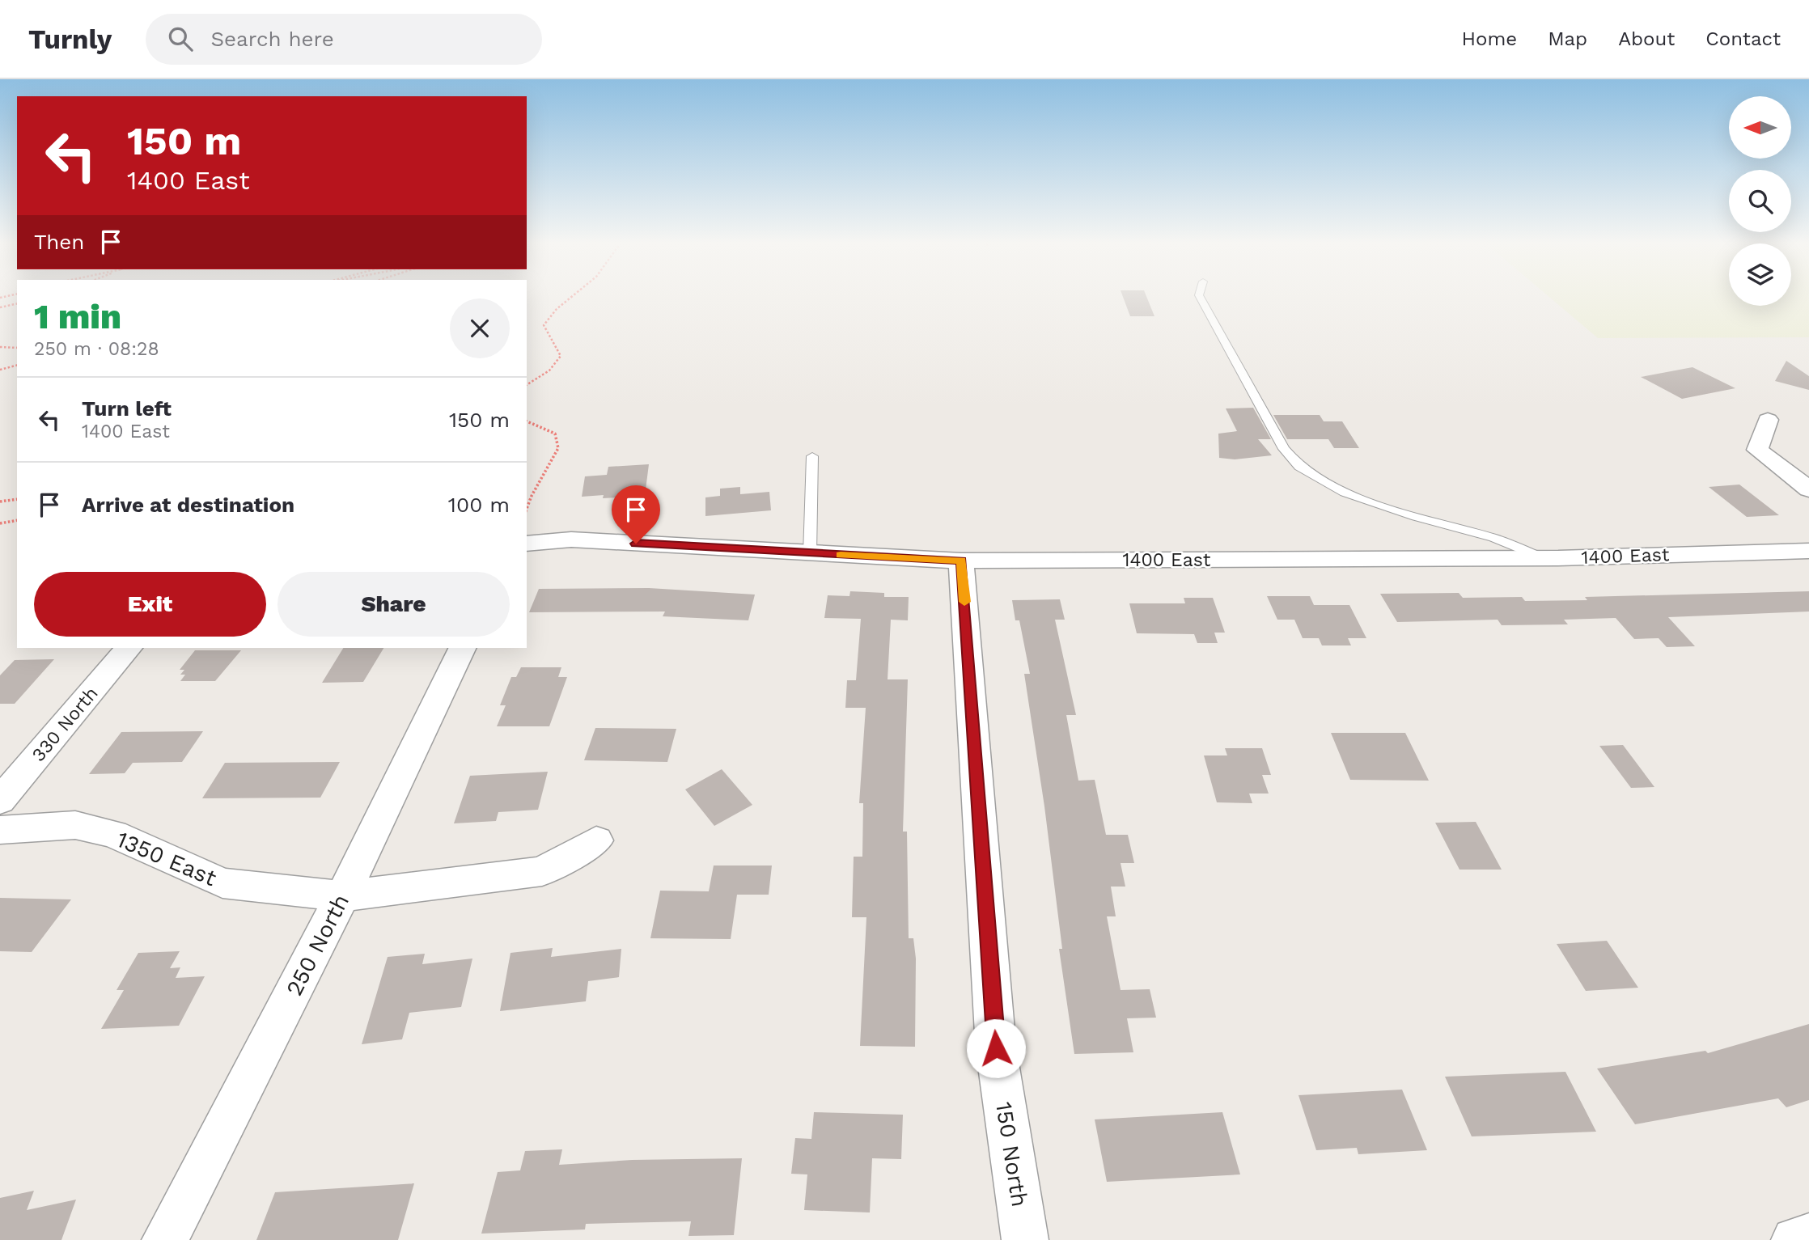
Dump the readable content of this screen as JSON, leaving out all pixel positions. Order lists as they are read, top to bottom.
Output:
{
  "streets": {
    "street": [
      "1400 East",
      "330 North",
      "1350 East",
      "250 North",
      "150 North"
    ]
  },
  "crossings": [
    ["1400 East", "150 North"],
    ["1350 East", "250 North"]
  ],
  "north": "left",
  "page": {
    "header": "Turnly",
    "search": "Search here",
    "nav": [
      "Home",
      "Map",
      "About",
      "Contact"
    ],
    "turn": ["150 m", "1400 East"],
    "then": "Then",
    "heading": ["1 min", "250 m · 08:28"],
    "list": [
      {
        "name": "Turn left",
        "note": "1400 East",
        "value": "150 m"
      },
      {
        "name": "Arrive at destination",
        "value": "100 m"
      }
    ],
    "buttons": ["Exit", "Share"]
  }
}
